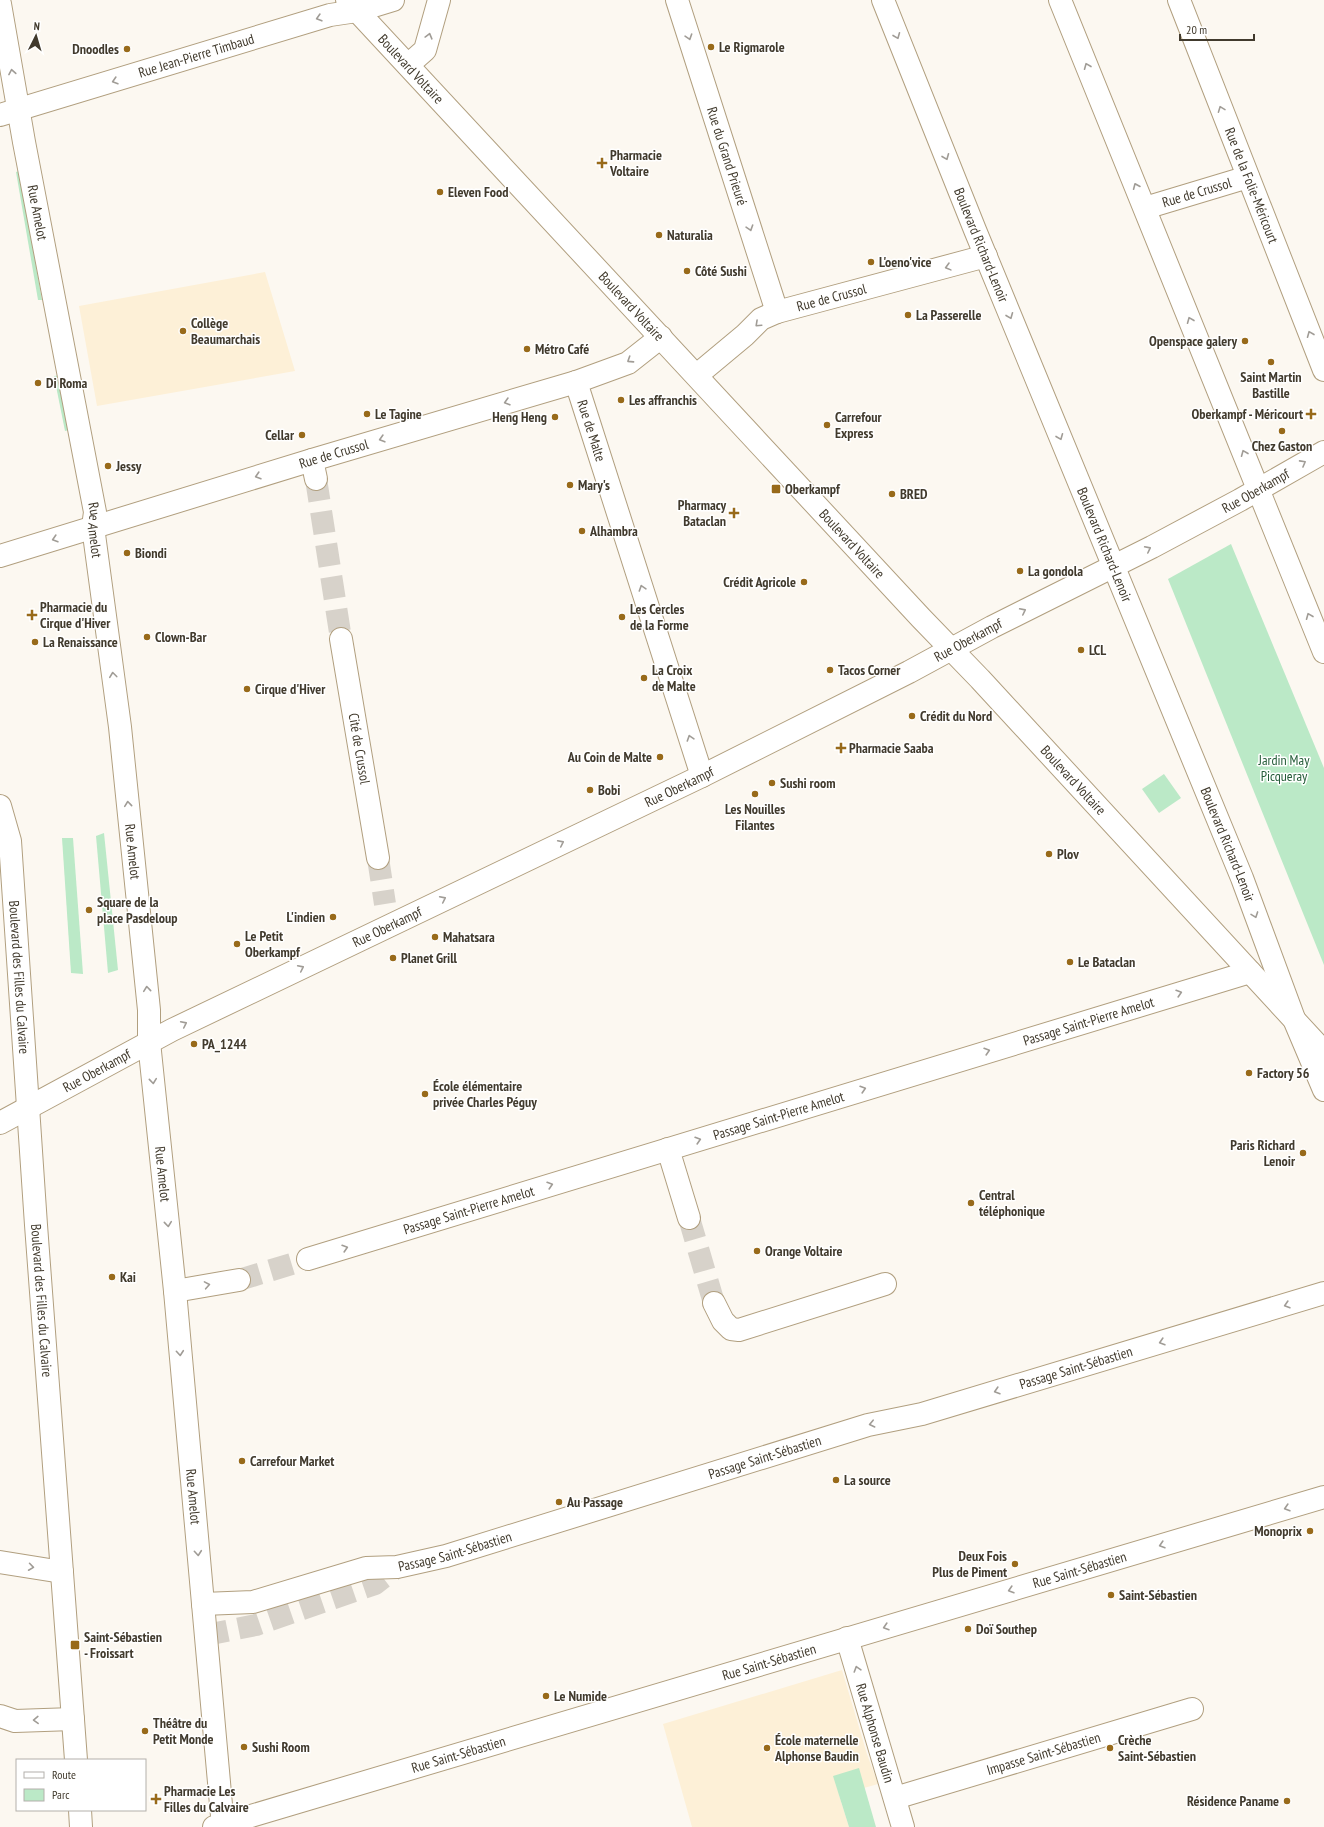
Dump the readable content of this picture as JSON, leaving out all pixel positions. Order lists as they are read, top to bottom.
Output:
{
  "streets": {
    "street": [
      "Rue Jean-Pierre Timbaud",
      "Boulevard Voltaire",
      "Rue du Grand Prieuré",
      "Rue de la Folie-Méricourt",
      "Rue de Crussol",
      "Rue Amelot",
      "Boulevard Richard-Lenoir",
      "Rue de Malte",
      "Rue Oberkampf",
      "Cité de Crussol",
      "Boulevard des Filles du Calvaire",
      "Passage Saint-Pierre Amelot",
      "Passage Saint-Sébastien",
      "Rue Saint-Sébastien",
      "Rue Alphonse Baudin",
      "Impasse Saint-Sébastien"
    ]
  },
  "crossings": [
    ["Rue Jean-Pierre Timbaud", "Boulevard Voltaire"],
    ["Rue Jean-Pierre Timbaud", "Rue Amelot"],
    ["Boulevard Voltaire", "Rue de Crussol"],
    ["Boulevard Voltaire", "Boulevard Richard-Lenoir"],
    ["Boulevard Voltaire", "Rue Oberkampf"],
    ["Boulevard Voltaire", "Passage Saint-Pierre Amelot"],
    ["Rue du Grand Prieuré", "Rue de Crussol"],
    ["Rue de la Folie-Méricourt", "Rue de Crussol"],
    ["Rue de Crussol", "Rue Amelot"],
    ["Rue de Crussol", "Boulevard Richard-Lenoir"],
    ["Rue de Crussol", "Rue de Malte"],
    ["Rue Amelot", "Rue Oberkampf"],
    ["Rue Amelot", "Passage Saint-Sébastien"],
    ["Rue Amelot", "Rue Saint-Sébastien"],
    ["Boulevard Richard-Lenoir", "Rue Oberkampf"],
    ["Rue de Malte", "Rue Oberkampf"],
    ["Rue Oberkampf", "Boulevard des Filles du Calvaire"],
    ["Rue Saint-Sébastien", "Rue Alphonse Baudin"],
    ["Rue Alphonse Baudin", "Impasse Saint-Sébastien"]
  ],
  "one_way": [
    "Rue Jean-Pierre Timbaud",
    "Rue du Grand Prieuré",
    "Rue de Crussol",
    "Rue de Malte",
    "Rue Oberkampf",
    "Passage Saint-Pierre Amelot",
    "Passage Saint-Sébastien",
    "Rue Saint-Sébastien",
    "Rue Alphonse Baudin"
  ],
  "parks": ["Jardin May Picqueray"],
  "places": {
    "other": [
      "Le Rigmarole",
      "Dnoodles",
      "Eleven Food",
      "Naturalia",
      "L'oeno'vice",
      "Côté Sushi",
      "La Passerelle",
      "Collège Beaumarchais",
      "Openspace galery",
      "Métro Café",
      "Saint Martin Bastille",
      "Di Roma",
      "Les affranchis",
      "Le Tagine",
      "Heng Heng",
      "Carrefour Express",
      "Chez Gaston",
      "Cellar",
      "Jessy",
      "Mary's",
      "BRED",
      "Alhambra",
      "Biondi",
      "La gondola",
      "Crédit Agricole",
      "Les Cercles de la Forme",
      "Clown-Bar",
      "La Renaissance",
      "LCL",
      "Tacos Corner",
      "La Croix de Malte",
      "Cirque d'Hiver",
      "Crédit du Nord",
      "Au Coin de Malte",
      "Sushi room",
      "Bobi",
      "Les Nouilles Filantes",
      "Plov",
      "Square de la place Pasdeloup",
      "L'indien",
      "Mahatsara",
      "Le Petit Oberkampf",
      "Planet Grill",
      "Le Bataclan",
      "PA_1244",
      "Factory 56",
      "École élémentaire privée Charles Péguy",
      "Paris Richard Lenoir",
      "Central téléphonique",
      "Orange Voltaire",
      "Kai",
      "Carrefour Market",
      "La source",
      "Au Passage",
      "Monoprix",
      "Deux Fois Plus de Piment",
      "Saint-Sébastien",
      "Doï Southep",
      "Le Numide",
      "Théâtre du Petit Monde",
      "Sushi Room",
      "École maternelle Alphonse Baudin",
      "Crèche Saint-Sébastien",
      "Résidence Paname"
    ],
    "health": [
      "Pharmacie Voltaire",
      "Oberkampf - Méricourt",
      "Pharmacy Bataclan",
      "Pharmacie du Cirque d'Hiver",
      "Pharmacie Saaba",
      "Pharmacie Les Filles du Calvaire"
    ],
    "transit": ["Oberkampf", "Saint-Sébastien - Froissart"]
  },
  "legend": ["Route", "Parc"],
  "scale_bar": "20 m",
  "north": "top"
}
